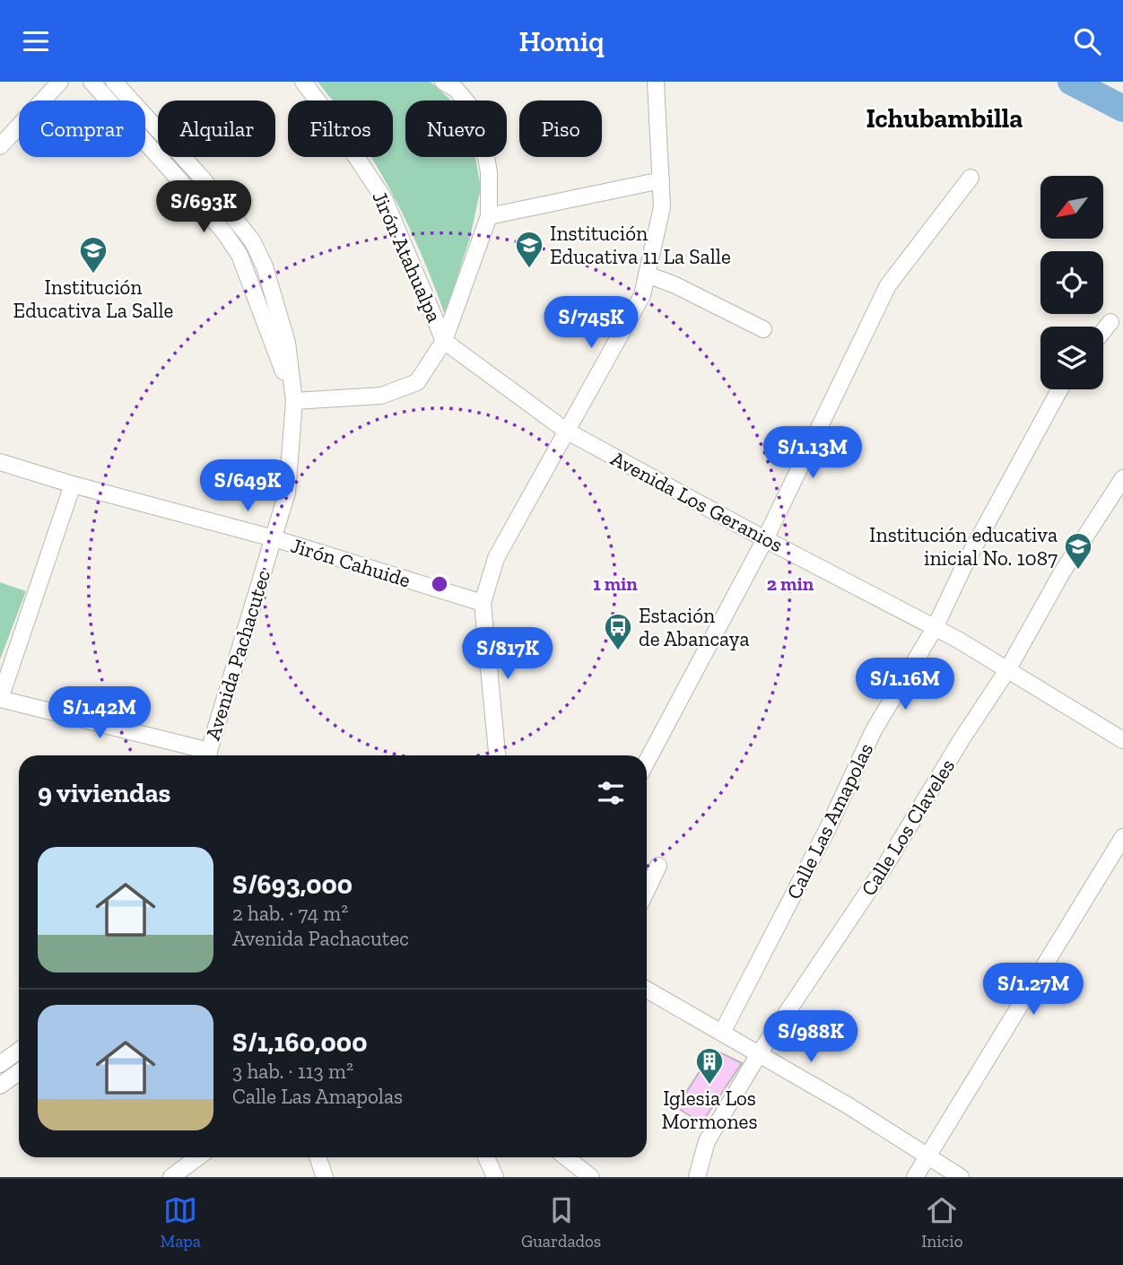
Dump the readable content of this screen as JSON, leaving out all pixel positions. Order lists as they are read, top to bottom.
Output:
{
  "streets": {
    "street": [
      "Jirón Atahualpa",
      "Avenida Los Geranios",
      "Jirón Cahuide",
      "Avenida Pachacutec",
      "Calle Las Amapolas",
      "Calle Los Claveles"
    ]
  },
  "crossings": [
    ["Jirón Atahualpa", "Avenida Los Geranios"],
    ["Avenida Los Geranios", "Calle Las Amapolas"],
    ["Avenida Los Geranios", "Calle Los Claveles"],
    ["Jirón Cahuide", "Avenida Pachacutec"]
  ],
  "districts": ["Ichubambilla"],
  "places": {
    "school or university": ["Institución Educativa 11 La Salle", "Institución Educativa La Salle", "Institución educativa inicial No. 1087"],
    "bus stop": ["Estación de Abancaya"],
    "building": ["Iglesia Los Mormones"]
  },
  "north": "bottom left",
  "page": {
    "header": "Homiq",
    "chip": [
      "Comprar",
      "Alquilar",
      "Filtros",
      "Nuevo",
      "Piso"
    ],
    "price": [
      "S/693K",
      "S/745K",
      "S/1.13M",
      "S/649K",
      "S/817K",
      "S/1.16M",
      "S/1.42M",
      "S/1.27M",
      "S/988K"
    ],
    "heading": "9 viviendas",
    "list": [
      {
        "name": "S/693,000",
        "note": "2 hab. · 74 m² · Avenida Pachacutec"
      },
      {
        "name": "S/1,160,000",
        "note": "3 hab. · 113 m² · Calle Las Amapolas"
      }
    ],
    "tabs": ["Mapa", "Guardados", "Inicio"]
  },
  "rings": ["1 min", "2 min"]
}
